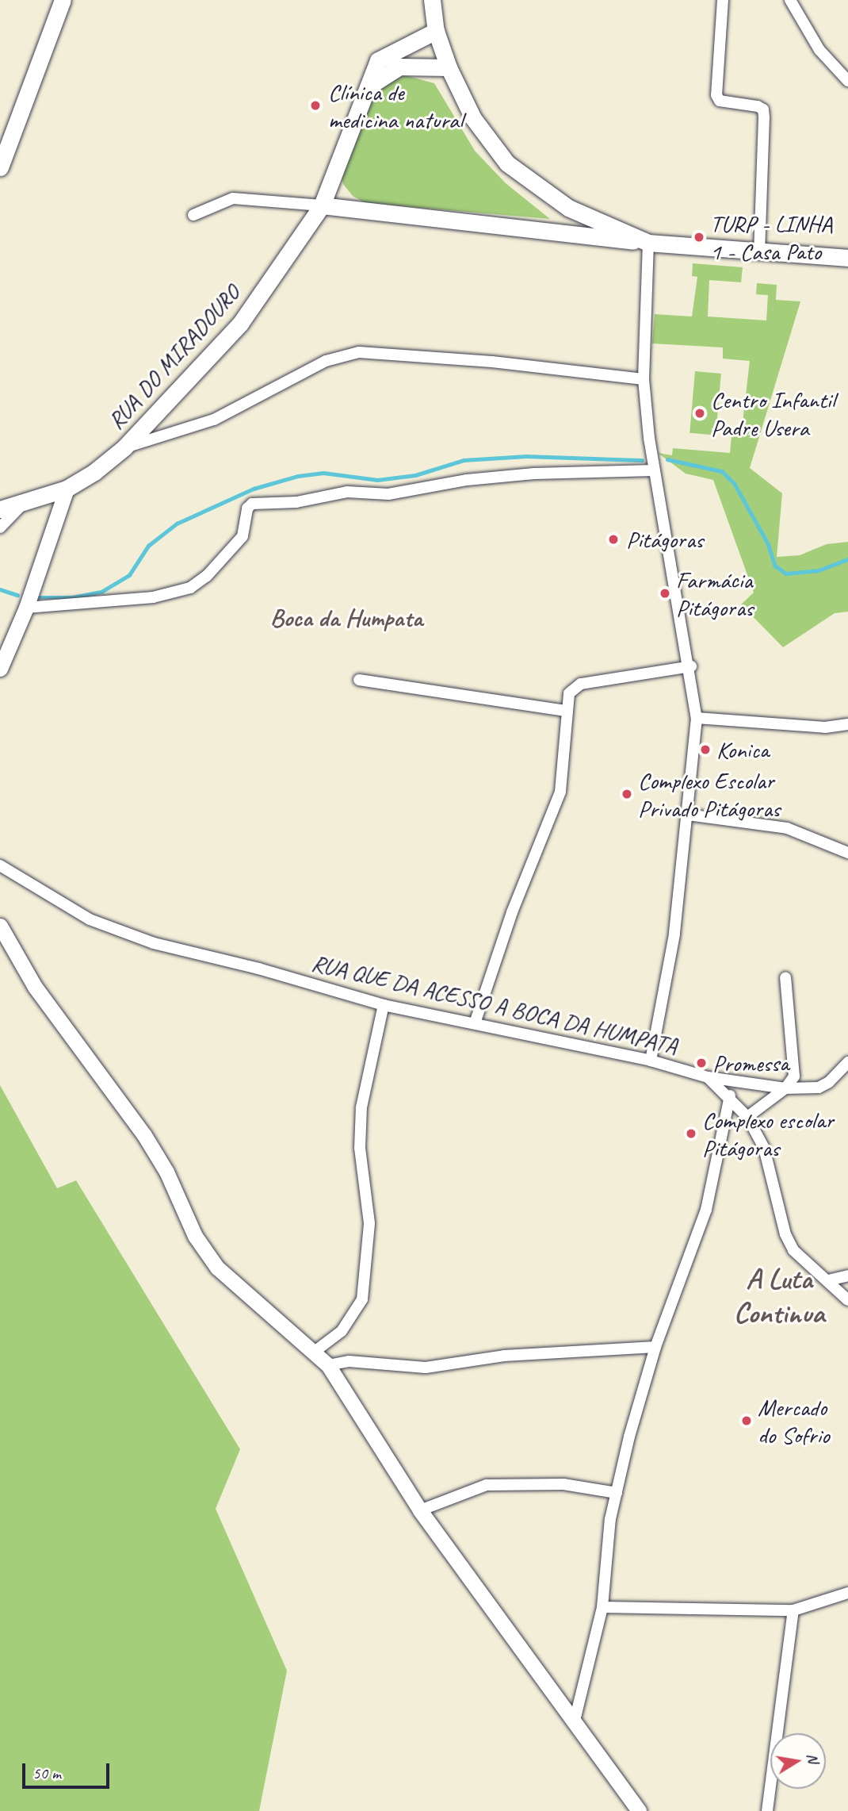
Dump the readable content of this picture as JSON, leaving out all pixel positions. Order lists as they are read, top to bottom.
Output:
{
  "streets": {
    "main road": ["RUA DO MIRADOURO"],
    "street": ["RUA QUE DA ACESSO A BOCA DA HUMPATA"]
  },
  "districts": ["Boca da Humpata", "A Luta Continua"],
  "places": [
    "Clínica de medicina natural",
    "TURP - LINHA 1 - Casa Pato",
    "Centro Infantil Padre Usera",
    "Pitágoras",
    "Farmácia Pitágoras",
    "Konica",
    "Complexo Escolar Privado Pitágoras",
    "Promessa",
    "Complexo escolar Pitágoras",
    "Mercado do Sofrio"
  ],
  "scale_bar": "50 m",
  "north": "right"
}
